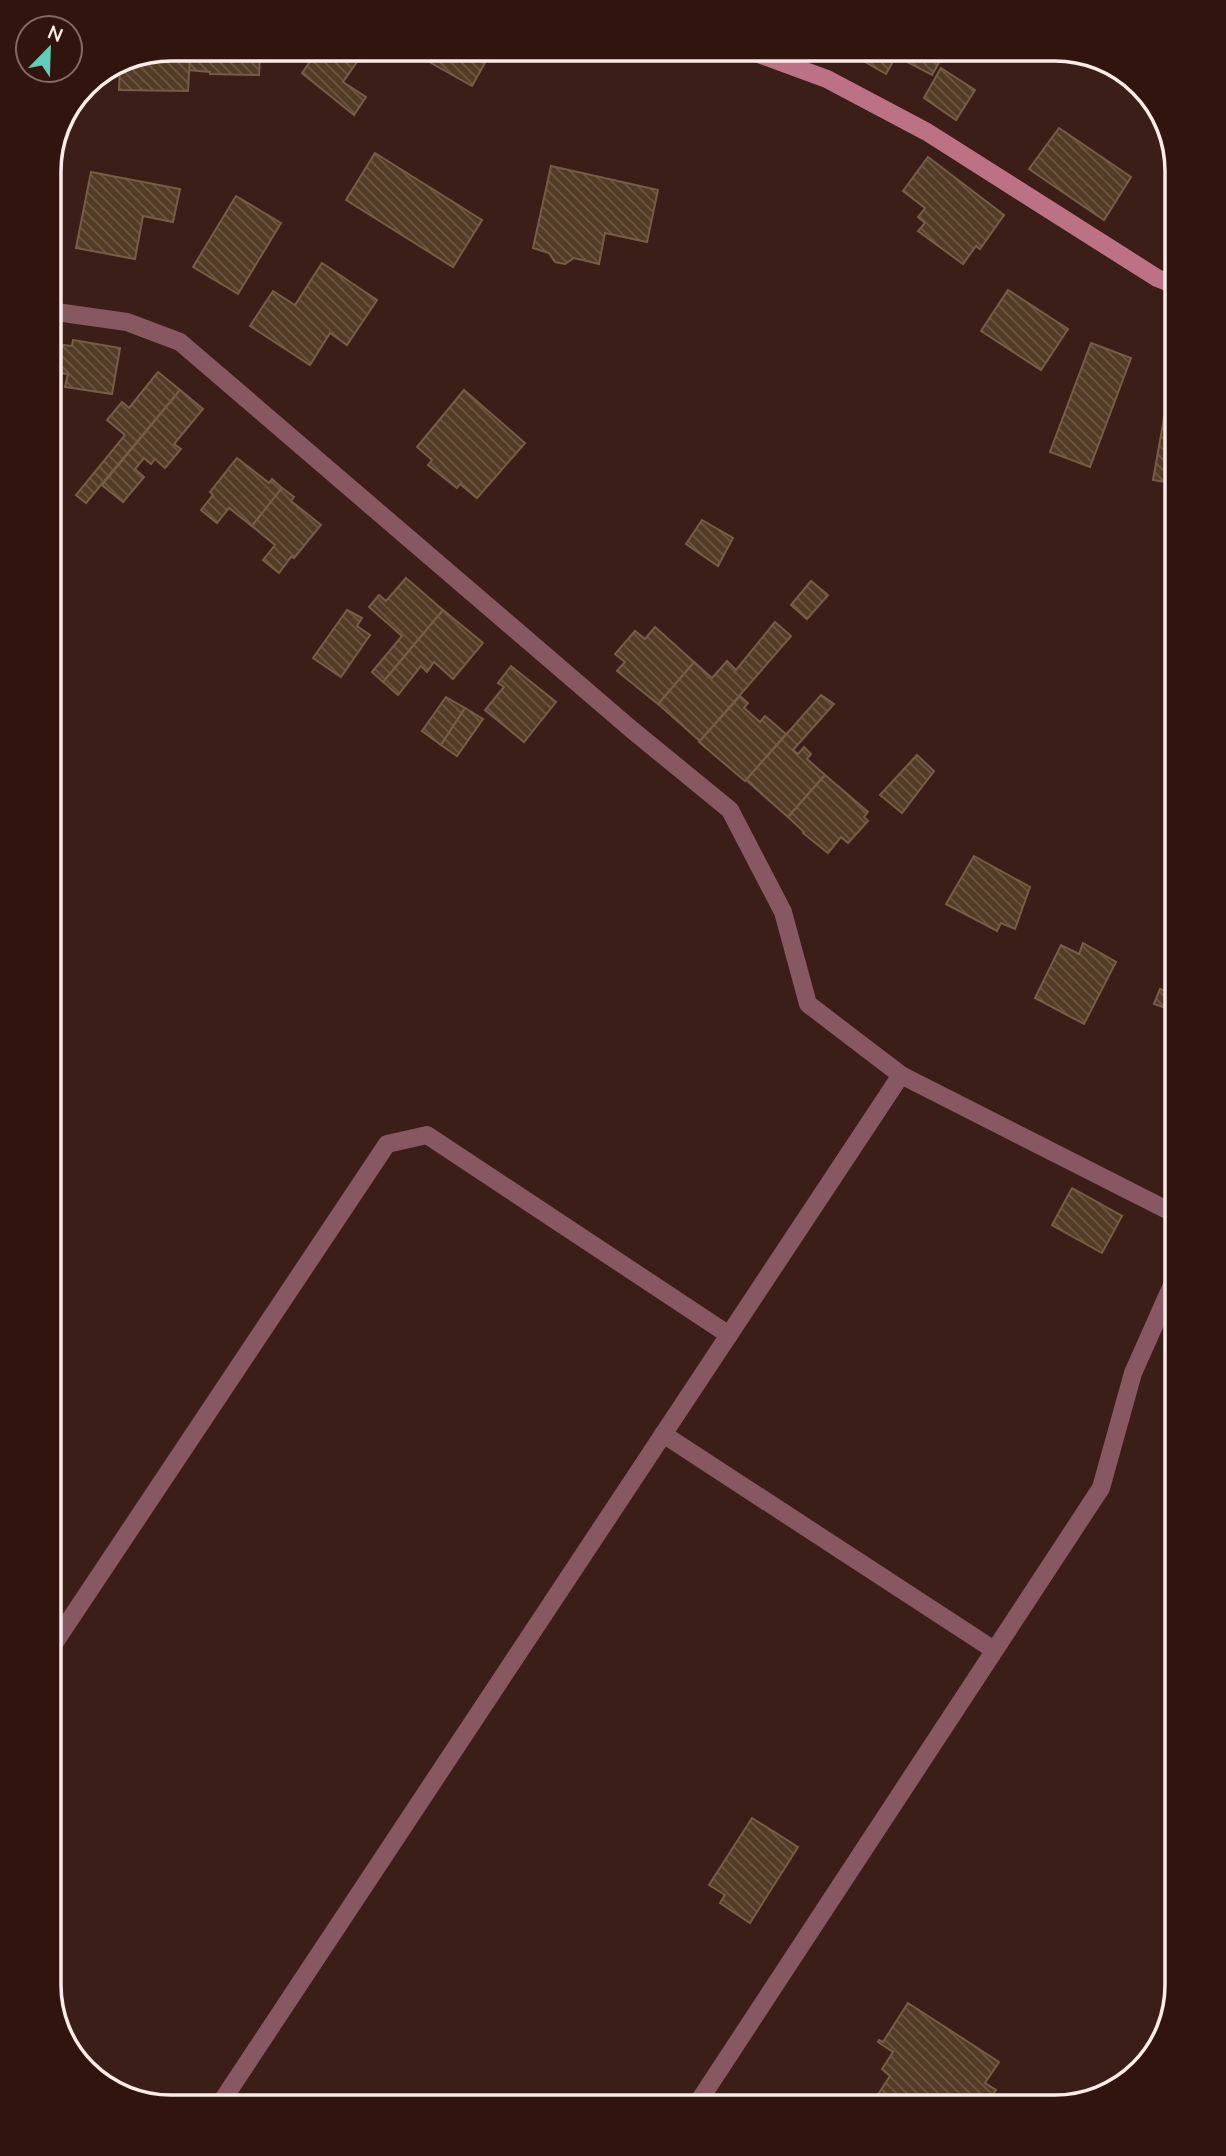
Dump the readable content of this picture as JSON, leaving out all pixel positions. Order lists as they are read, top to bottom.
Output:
{
  "north": "top right"
}
